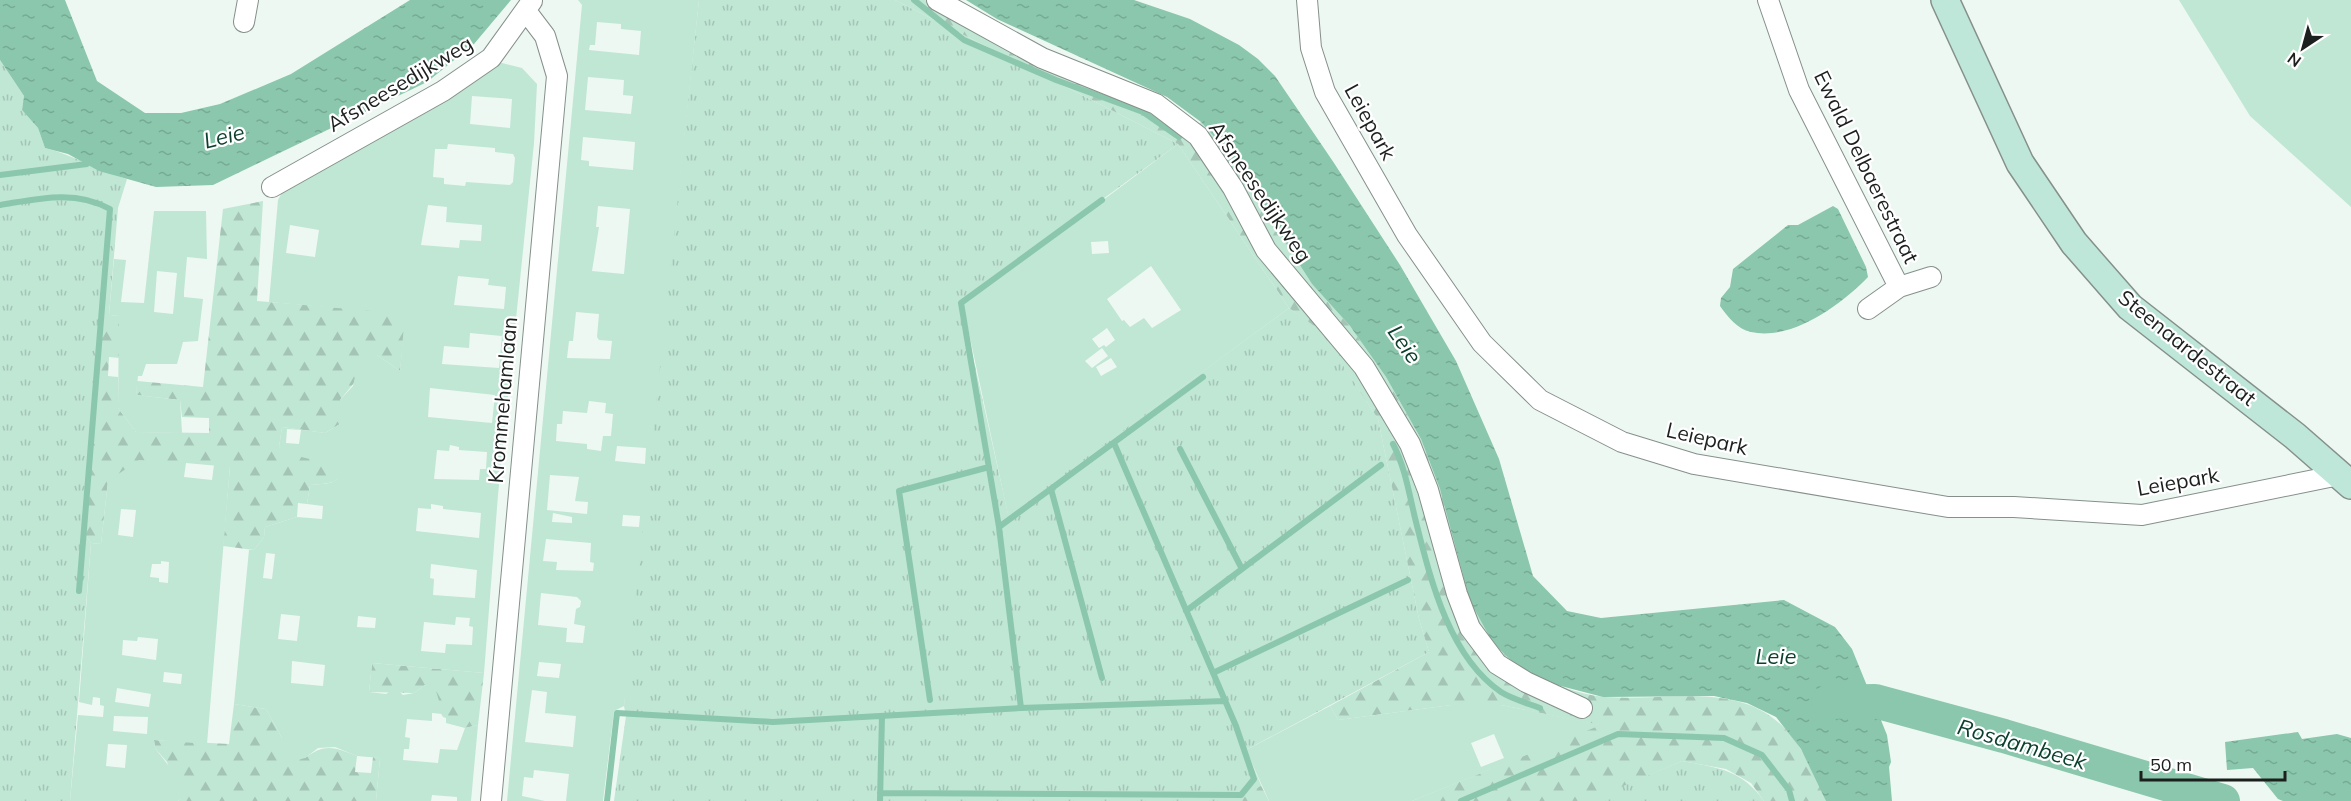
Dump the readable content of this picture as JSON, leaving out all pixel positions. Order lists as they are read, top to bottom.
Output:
{
  "streets": {
    "street": [
      "Afsneesedijkweg",
      "Leiepark",
      "Ewald Delbaerestraat",
      "Steenaardestraat",
      "Krommehamlaan"
    ]
  },
  "crossings": [
    ["Afsneesedijkweg", "Krommehamlaan"],
    ["Leiepark", "Steenaardestraat"]
  ],
  "water": ["Leie", "Rosdambeek"],
  "scale_bar": "50 m",
  "north": "bottom left"
}
